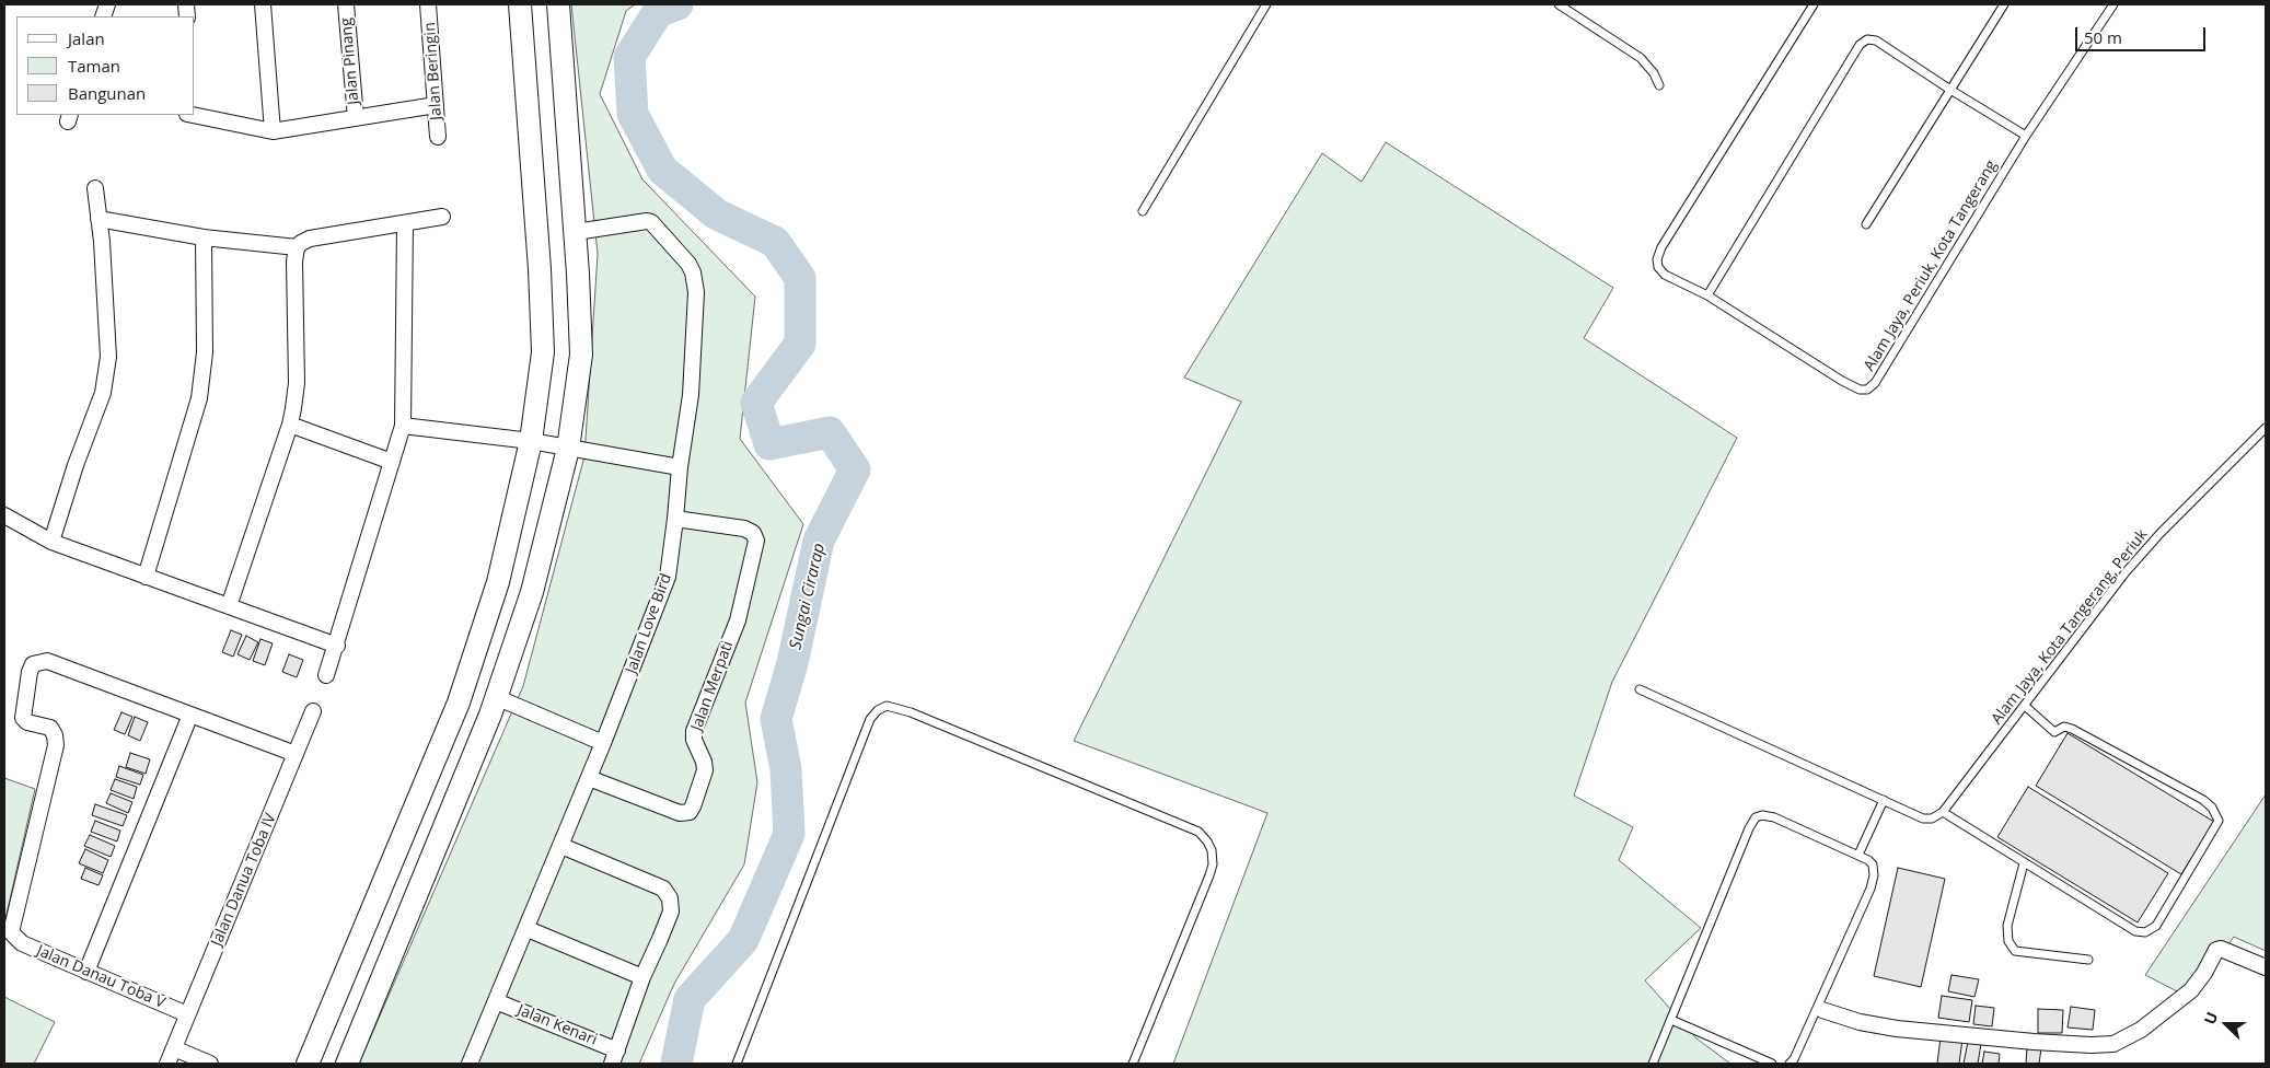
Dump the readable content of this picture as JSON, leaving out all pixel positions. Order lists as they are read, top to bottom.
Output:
{
  "streets": {
    "street": [
      "Jalan Pinang",
      "Jalan Beringin",
      "Jalan Love Bird",
      "Jalan Merpati",
      "Jalan Danua Toba IV",
      "Jalan Danau Toba V",
      "Jalan Kenari"
    ],
    "lane": ["Alam Jaya, Periuk, Kota Tangerang", "Alam Jaya, Kota Tangerang, Periuk"]
  },
  "crossings": [
    ["Jalan Love Bird", "Jalan Merpati"],
    ["Jalan Love Bird", "Jalan Kenari"],
    ["Jalan Danua Toba IV", "Jalan Danau Toba V"]
  ],
  "water": ["Sungai Cirarap"],
  "legend": ["Jalan", "Taman", "Bangunan"],
  "scale_bar": "50 m",
  "north": "left"
}
